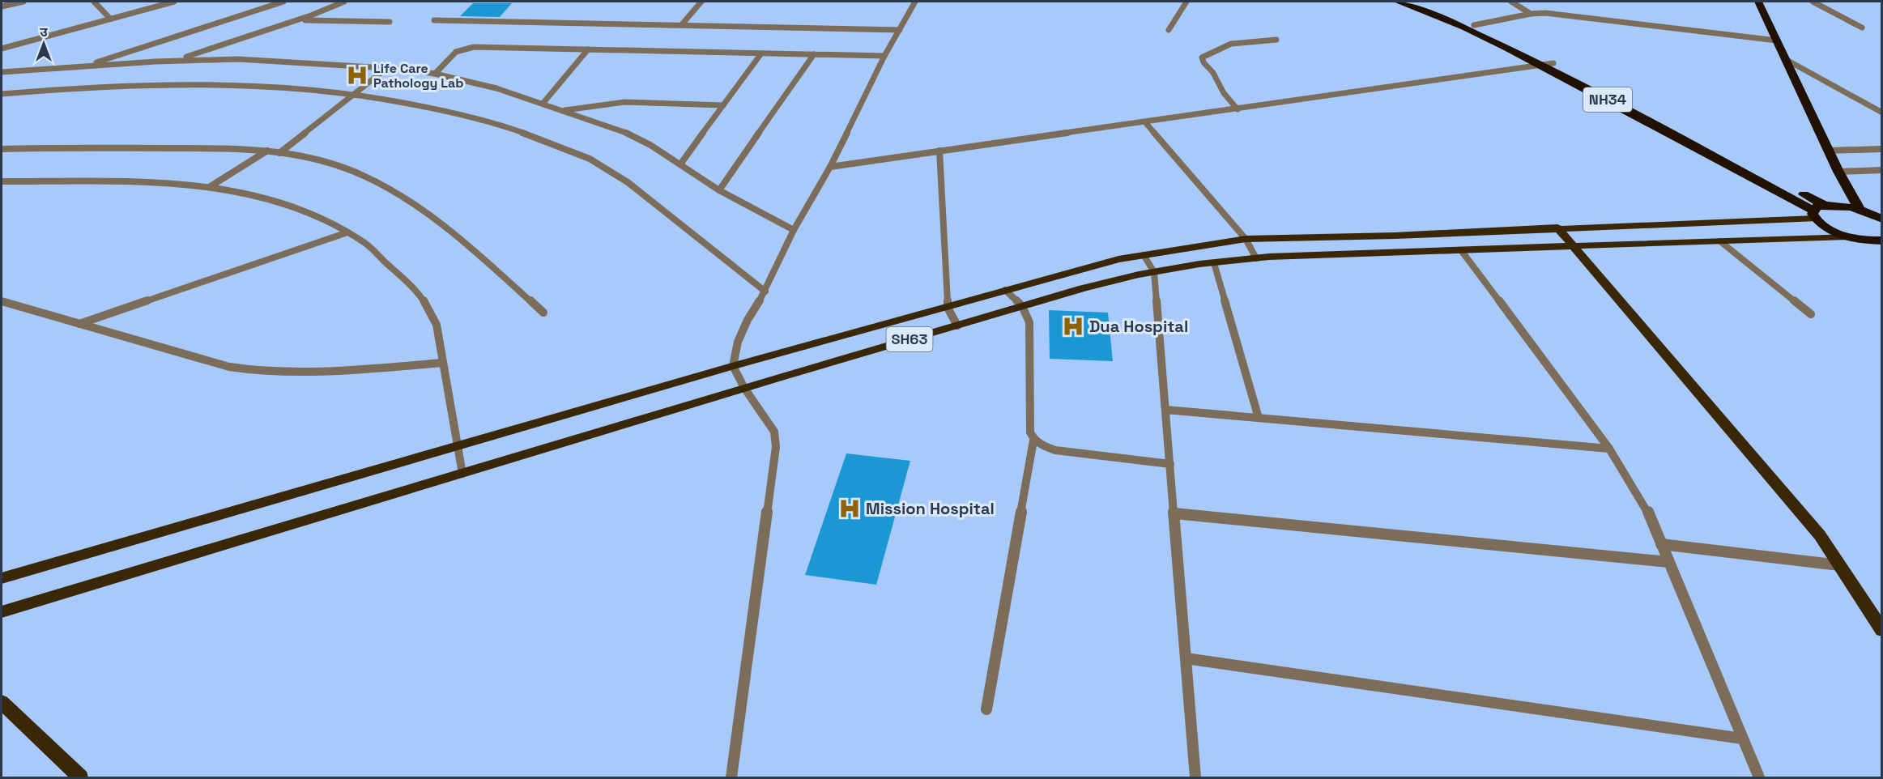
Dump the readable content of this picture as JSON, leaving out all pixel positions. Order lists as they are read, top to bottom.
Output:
{
  "streets": {
    "highway": ["NH34"],
    "main road": ["SH63"]
  },
  "crossings": [
    ["NH34", "SH63"]
  ],
  "places": {
    "hospital": ["Life Care Pathology Lab", "Dua Hospital", "Mission Hospital"]
  },
  "north": "top"
}
